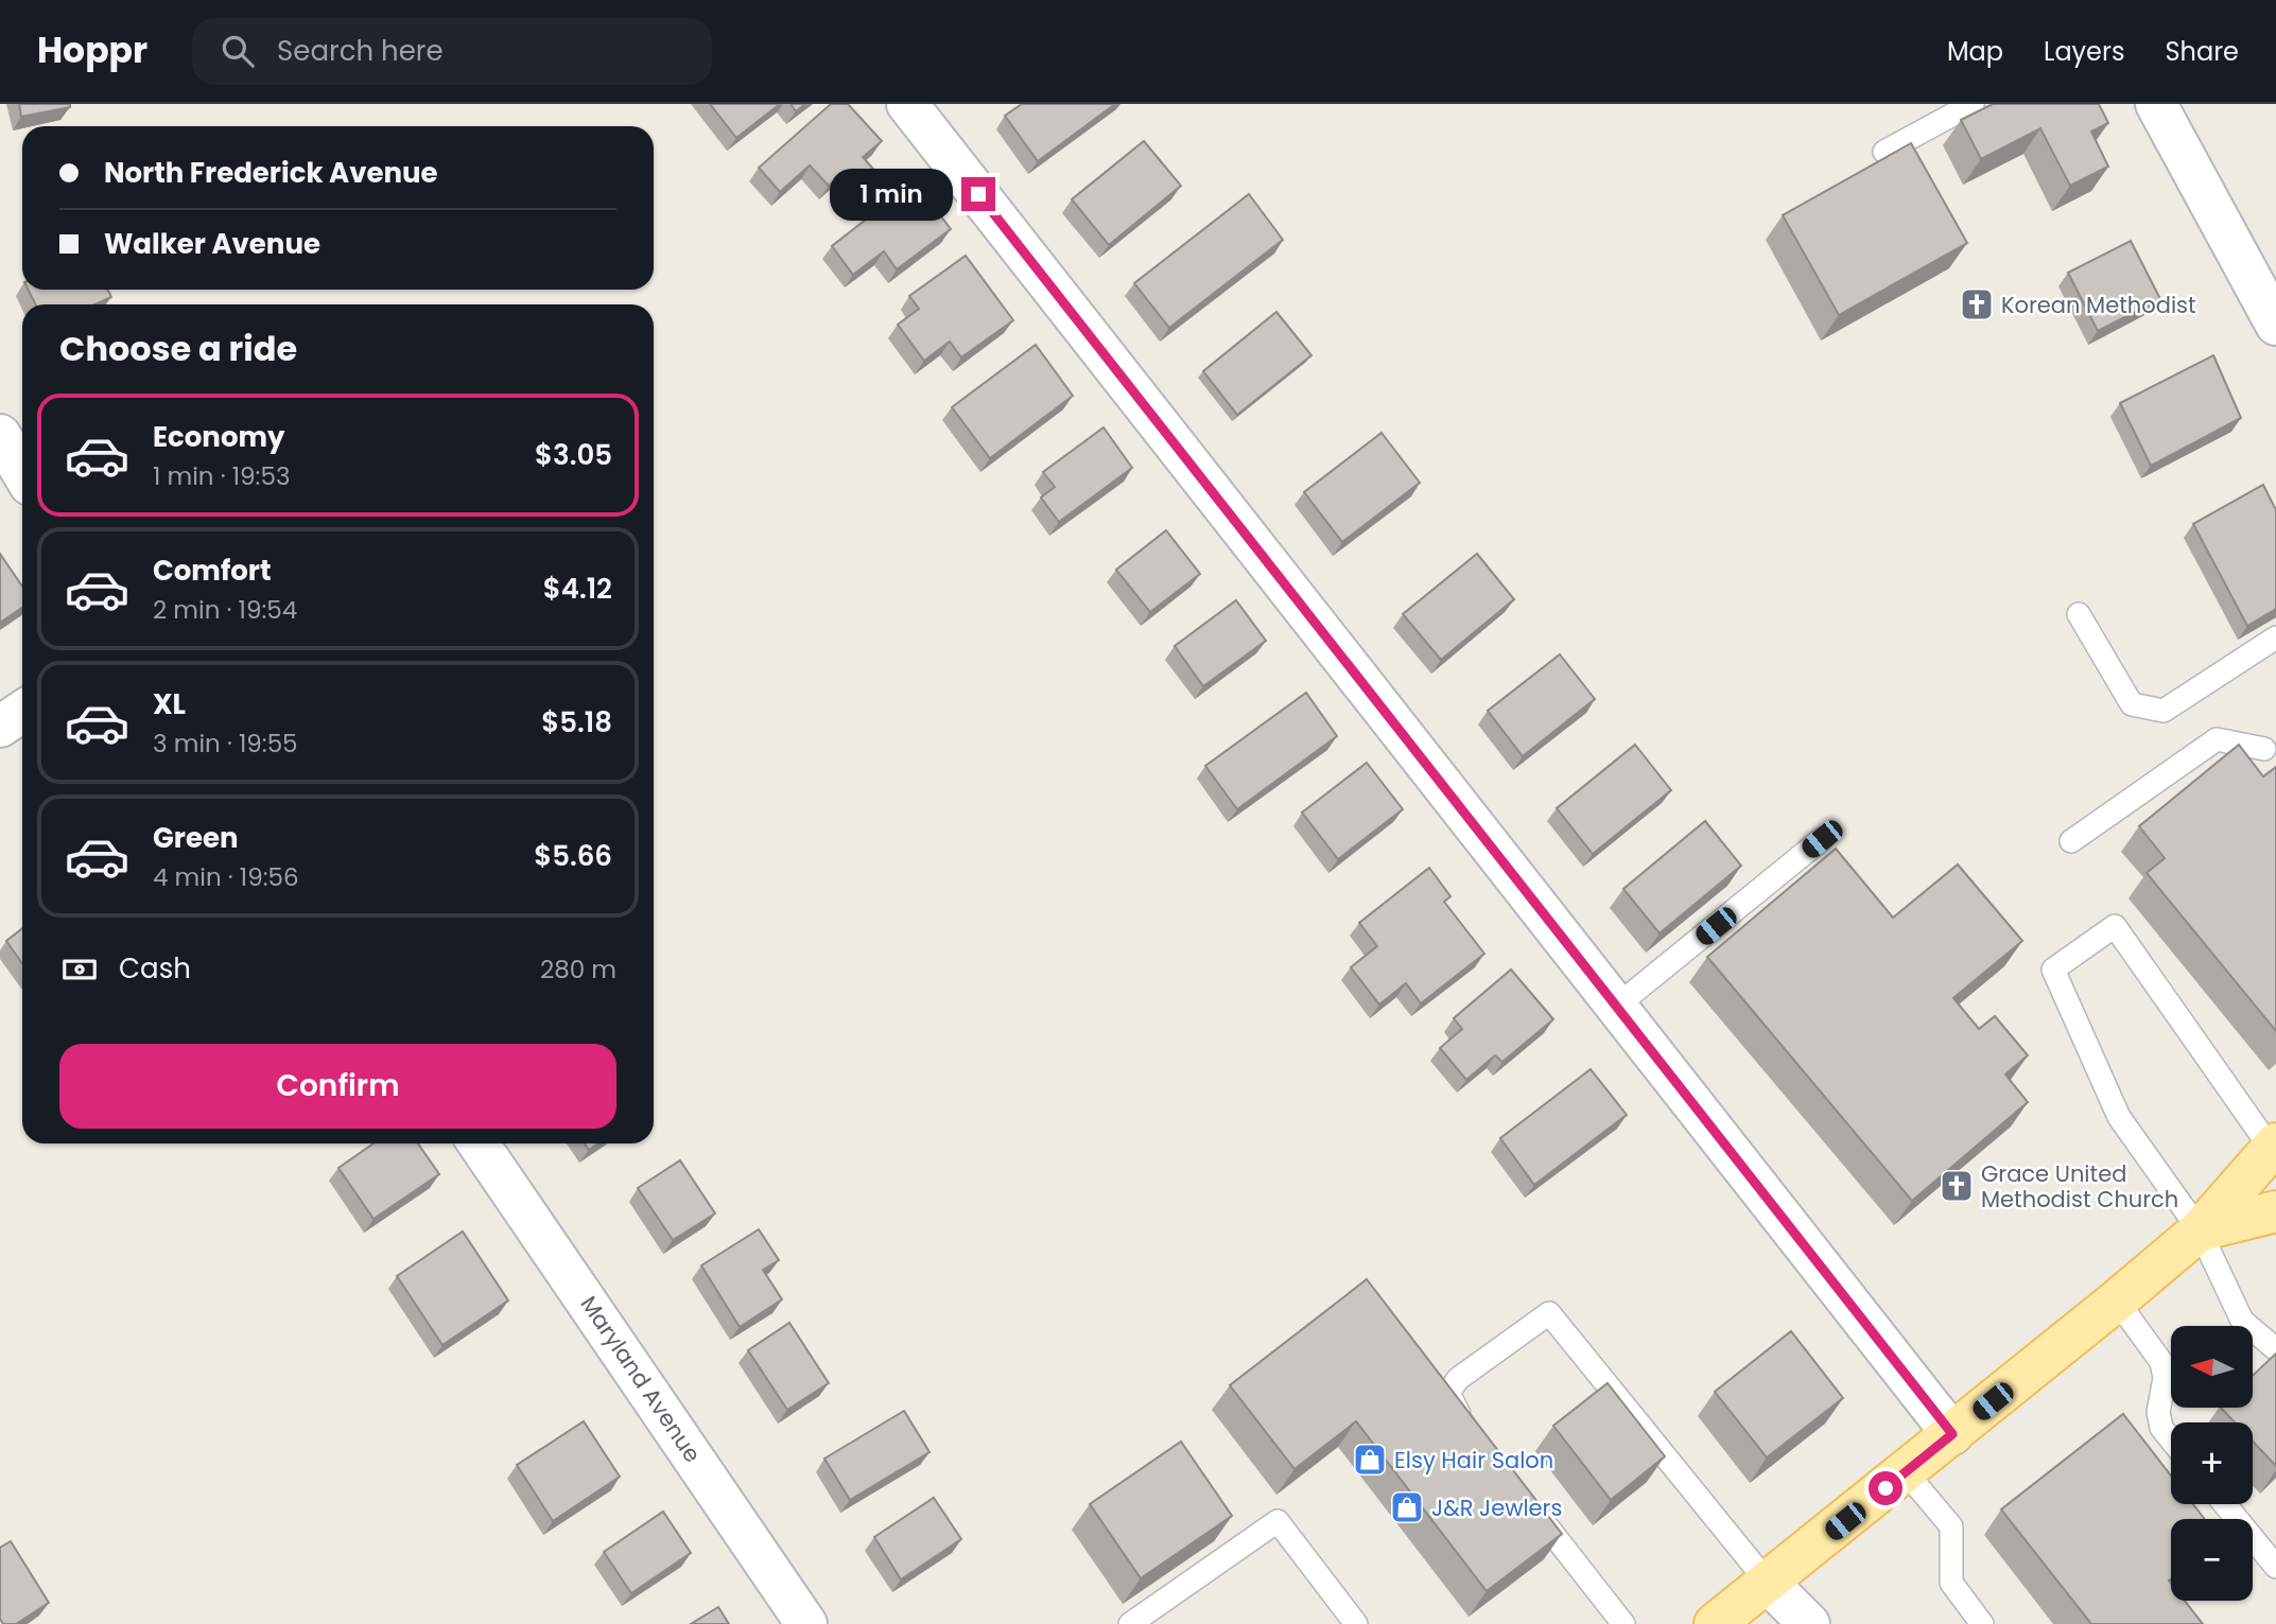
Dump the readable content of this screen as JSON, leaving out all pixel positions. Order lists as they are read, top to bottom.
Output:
{
  "streets": {
    "street": ["Maryland Avenue"]
  },
  "places": {
    "church": ["Korean Methodist", "Grace United Methodist Church"],
    "shop": ["Elsy Hair Salon", "J&R Jewlers"]
  },
  "north": "left",
  "page": {
    "header": "Hoppr",
    "search": "Search here",
    "nav": ["Map", "Layers", "Share"],
    "banner": ["North Frederick Avenue", "Walker Avenue"],
    "bubble": "1 min",
    "heading": "Choose a ride",
    "list": [
      {
        "name": "Economy",
        "note": "1 min · 19:53",
        "value": "$3.05"
      },
      {
        "name": "Comfort",
        "note": "2 min · 19:54",
        "value": "$4.12"
      },
      {
        "name": "XL",
        "note": "3 min · 19:55",
        "value": "$5.18"
      },
      {
        "name": "Green",
        "note": "4 min · 19:56",
        "value": "$5.66"
      }
    ],
    "pay": ["Cash", "280 m"],
    "buttons": "Confirm",
    "map_buttons": ["+", "−"]
  }
}
